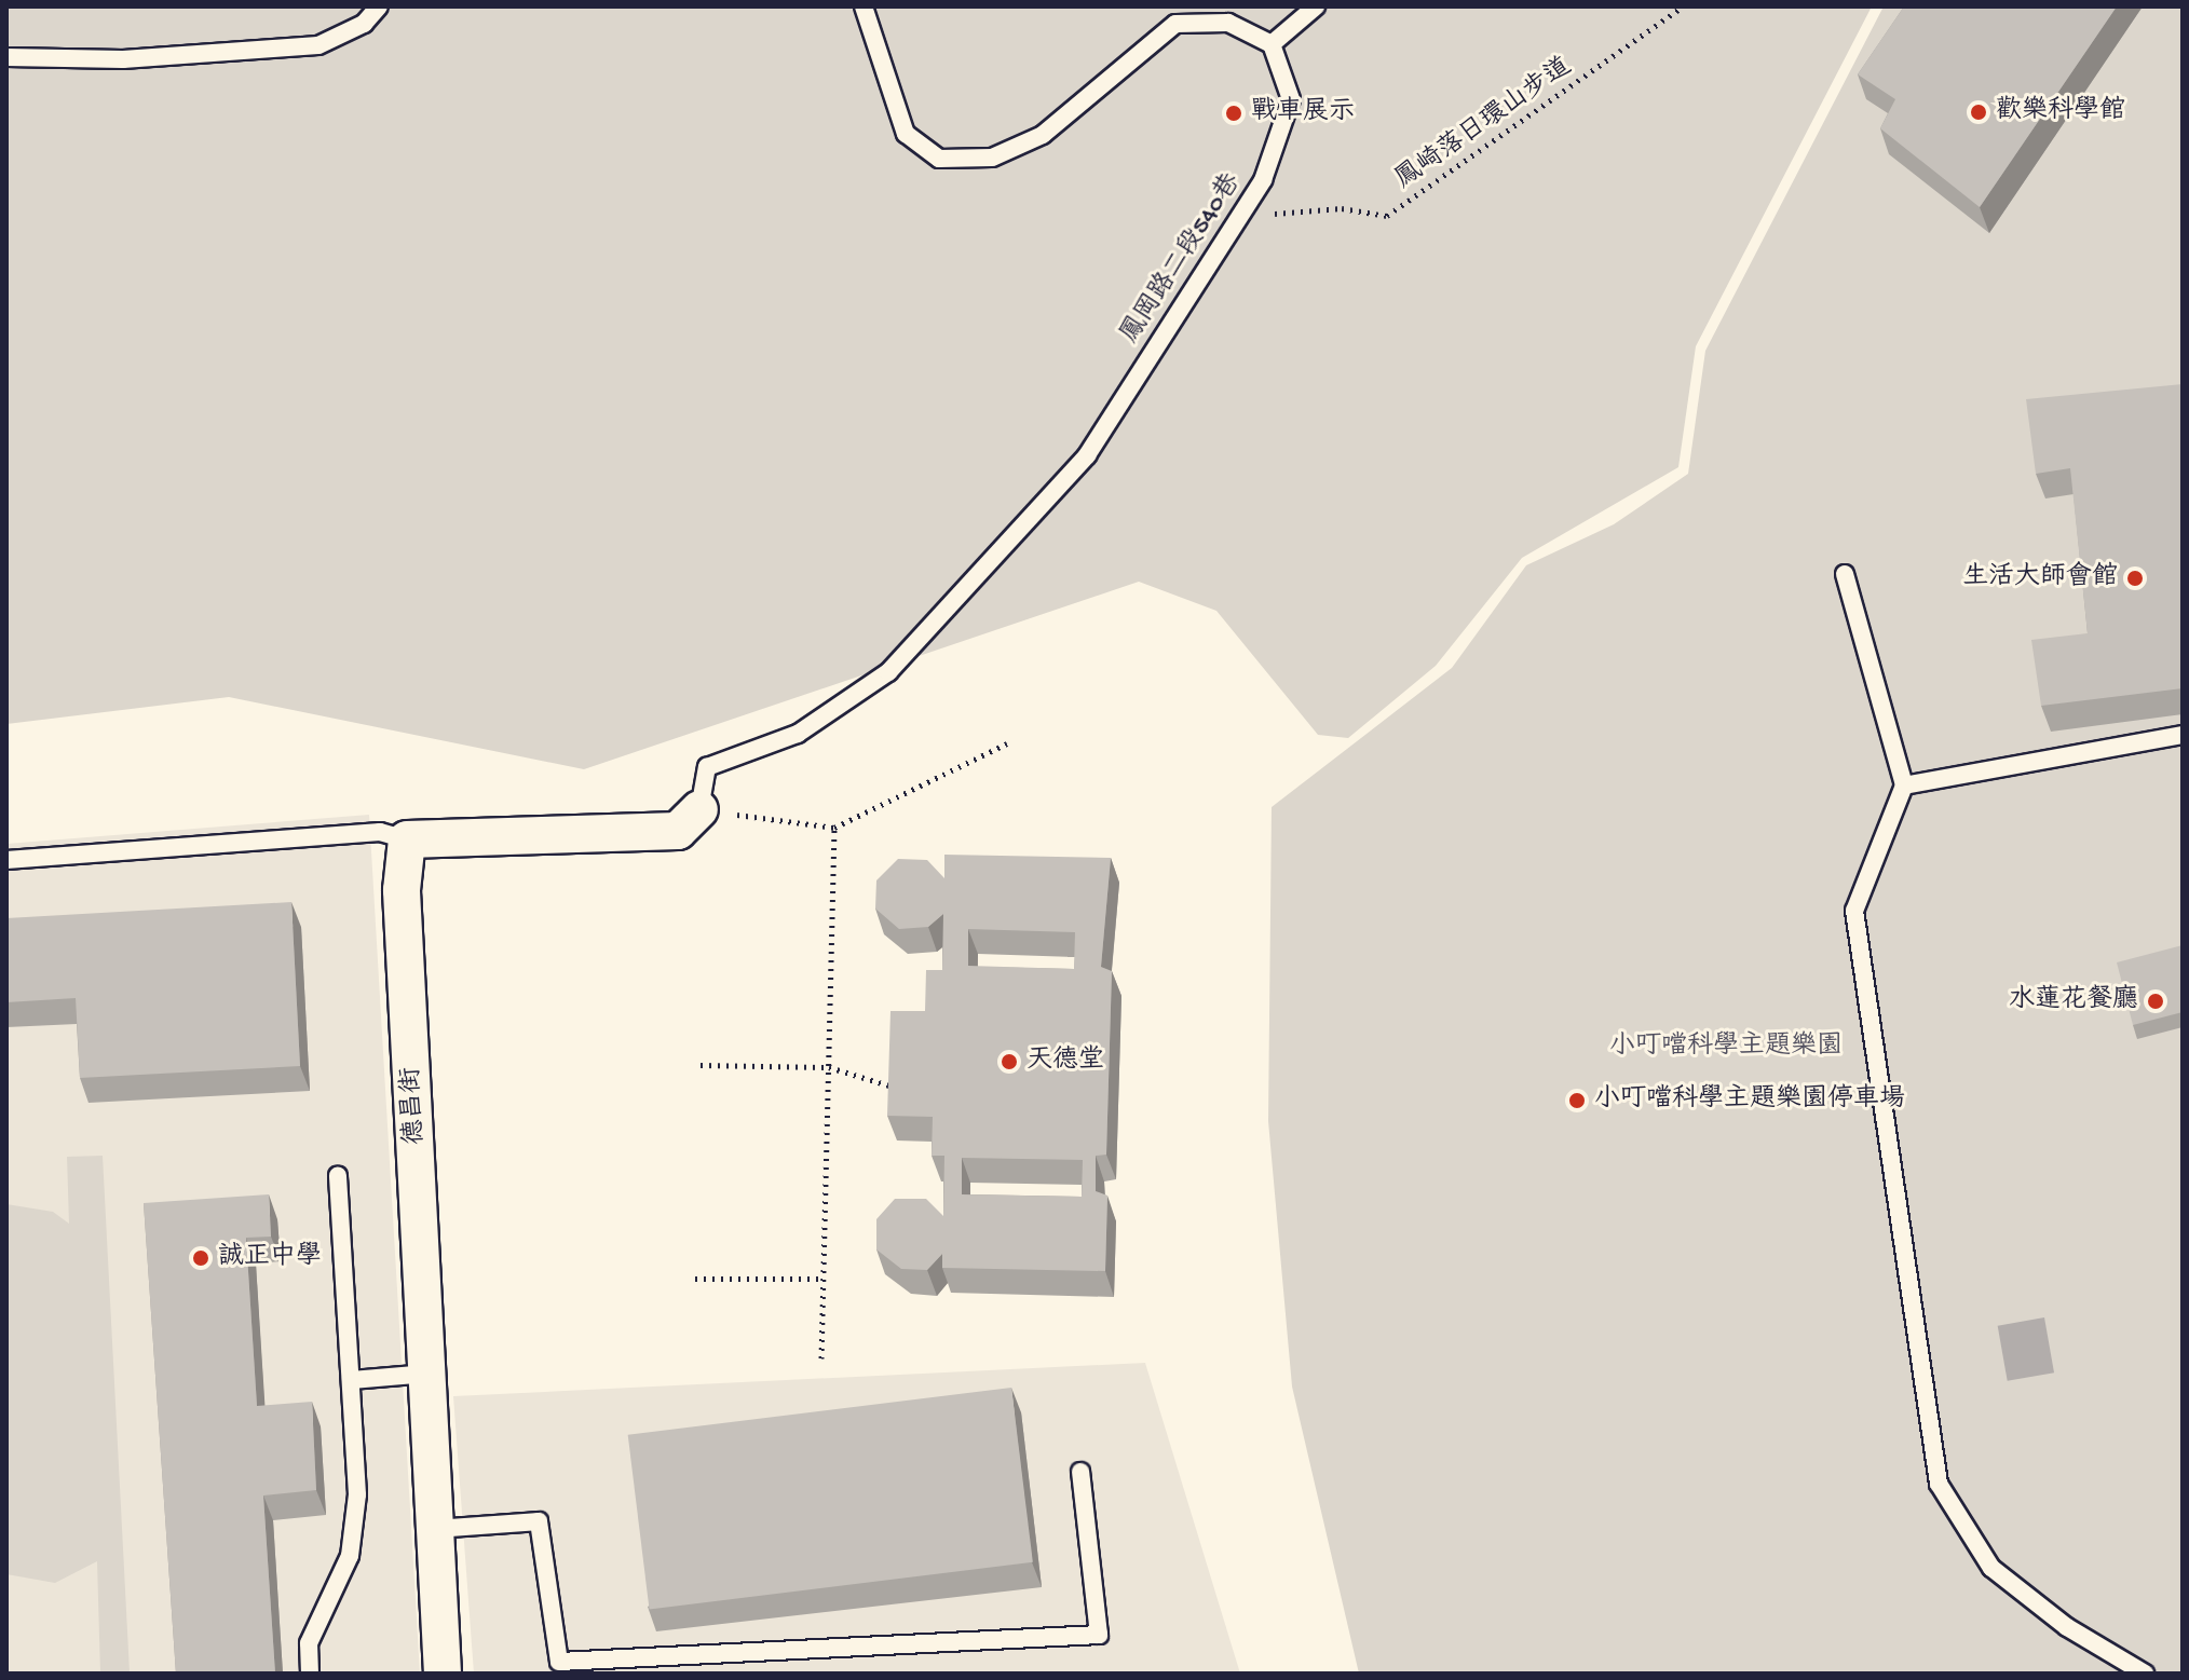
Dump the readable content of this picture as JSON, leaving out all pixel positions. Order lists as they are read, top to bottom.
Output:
{
  "streets": {
    "street": ["德昌街"],
    "lane": ["鳳岡路二段540巷"],
    "path": ["鳳崎落日環山步道"]
  },
  "crossings": [
    ["鳳崎落日環山步道", "鳳岡路二段540巷"]
  ],
  "parks": ["小叮噹科學主題樂園"],
  "places": [
    "歡樂科學館",
    "戰車展示",
    "生活大師會館",
    "水蓮花餐廳",
    "天德堂",
    "小叮噹科學主題樂園停車場",
    "誠正中學"
  ]
}
